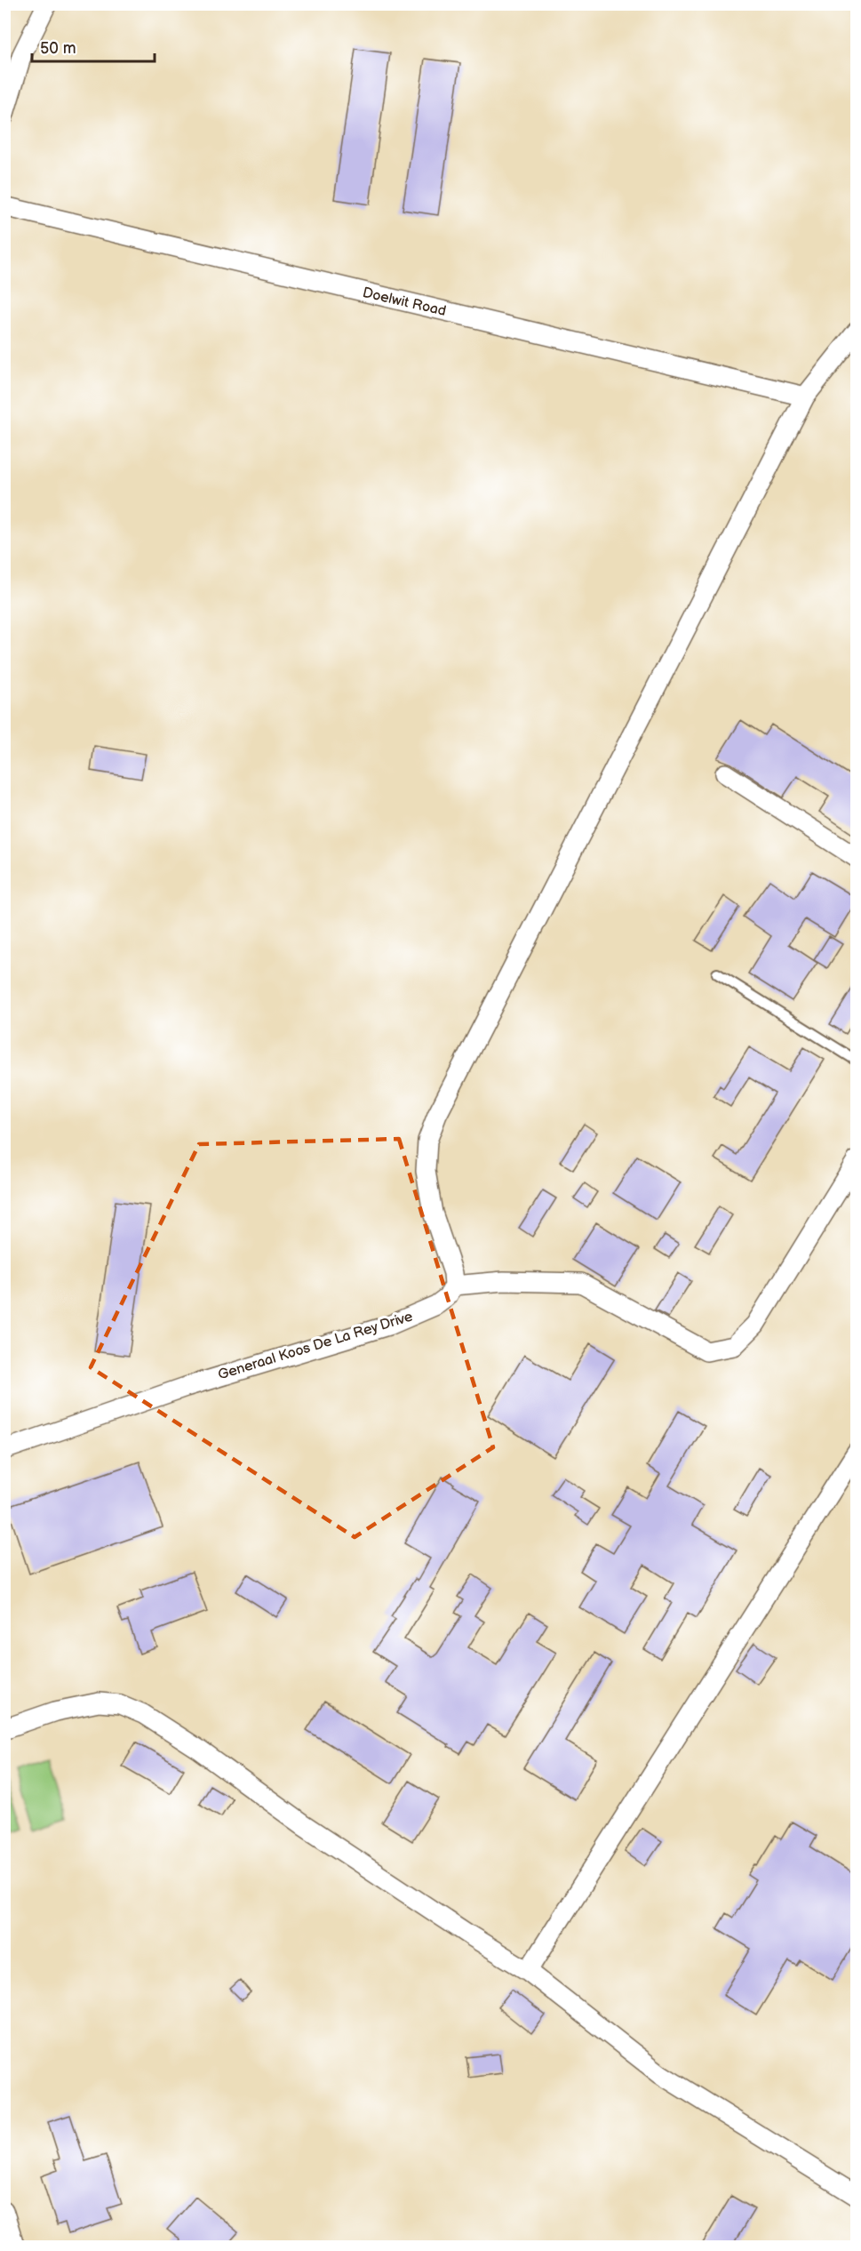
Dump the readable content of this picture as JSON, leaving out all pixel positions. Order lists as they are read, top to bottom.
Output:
{
  "streets": {
    "street": ["Doelwit Road", "Generaal Koos De La Rey Drive"]
  },
  "scale_bar": "50 m"
}
